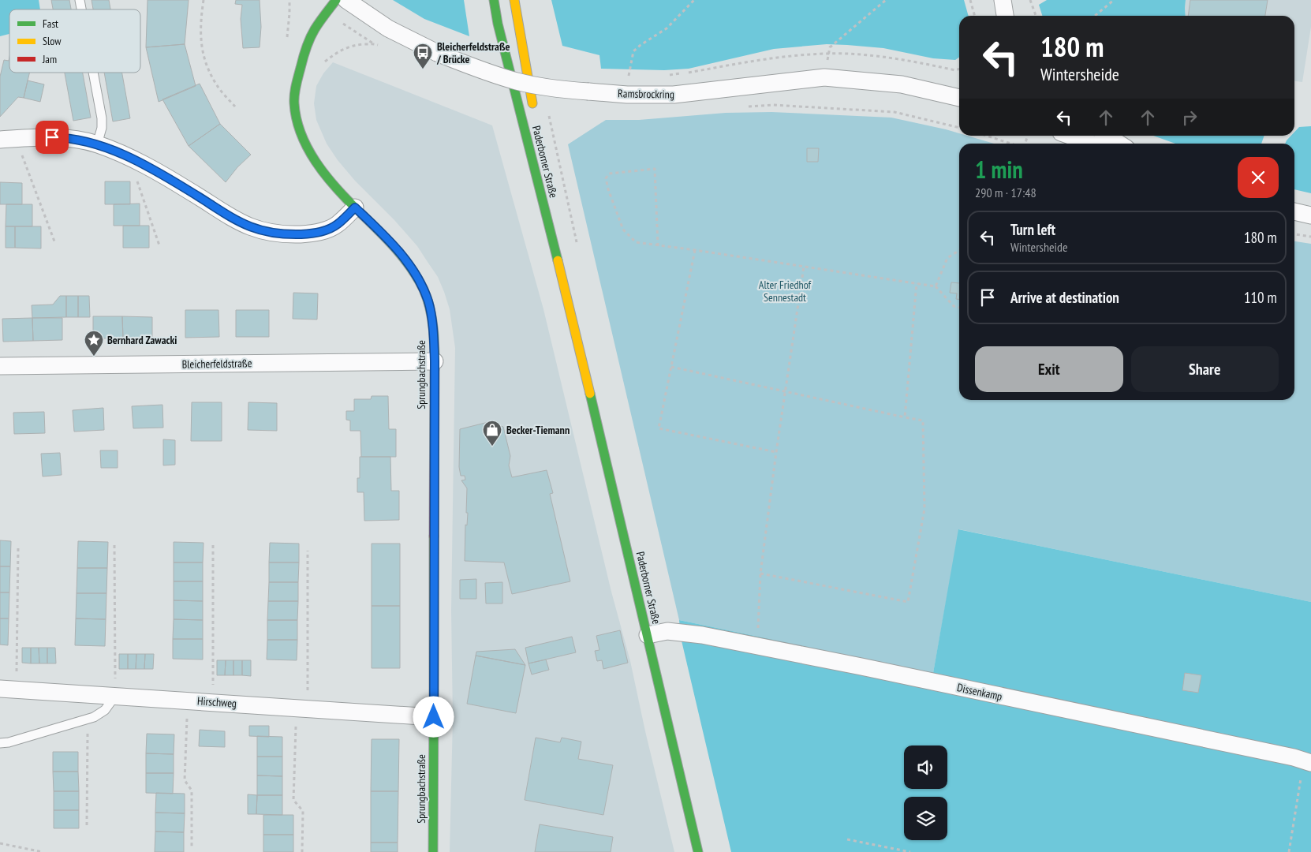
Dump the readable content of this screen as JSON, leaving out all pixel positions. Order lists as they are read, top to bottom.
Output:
{
  "streets": {
    "main road": ["Paderborner Straße", "Sprungbachstraße"],
    "street": [
      "Ramsbrockring",
      "Bleicherfeldstraße",
      "Dissenkamp",
      "Hirschweg"
    ]
  },
  "crossings": [
    ["Paderborner Straße", "Dissenkamp"],
    ["Bleicherfeldstraße", "Sprungbachstraße"],
    ["Sprungbachstraße", "Hirschweg"]
  ],
  "parks": ["Alter Friedhof Sennestadt"],
  "places": {
    "bus stop": ["Bleicherfeldstraße / Brücke"],
    "place": ["Bernhard Zawacki"],
    "shop": ["Becker-Tiemann"]
  },
  "legend": ["Fast", "Slow", "Jam"],
  "page": {
    "turn": ["180 m", "Wintersheide"],
    "heading": ["1 min", "290 m · 17:48"],
    "list": [
      {
        "name": "Turn left",
        "note": "Wintersheide",
        "value": "180 m"
      },
      {
        "name": "Arrive at destination",
        "value": "110 m"
      }
    ],
    "buttons": ["Exit", "Share"]
  }
}
